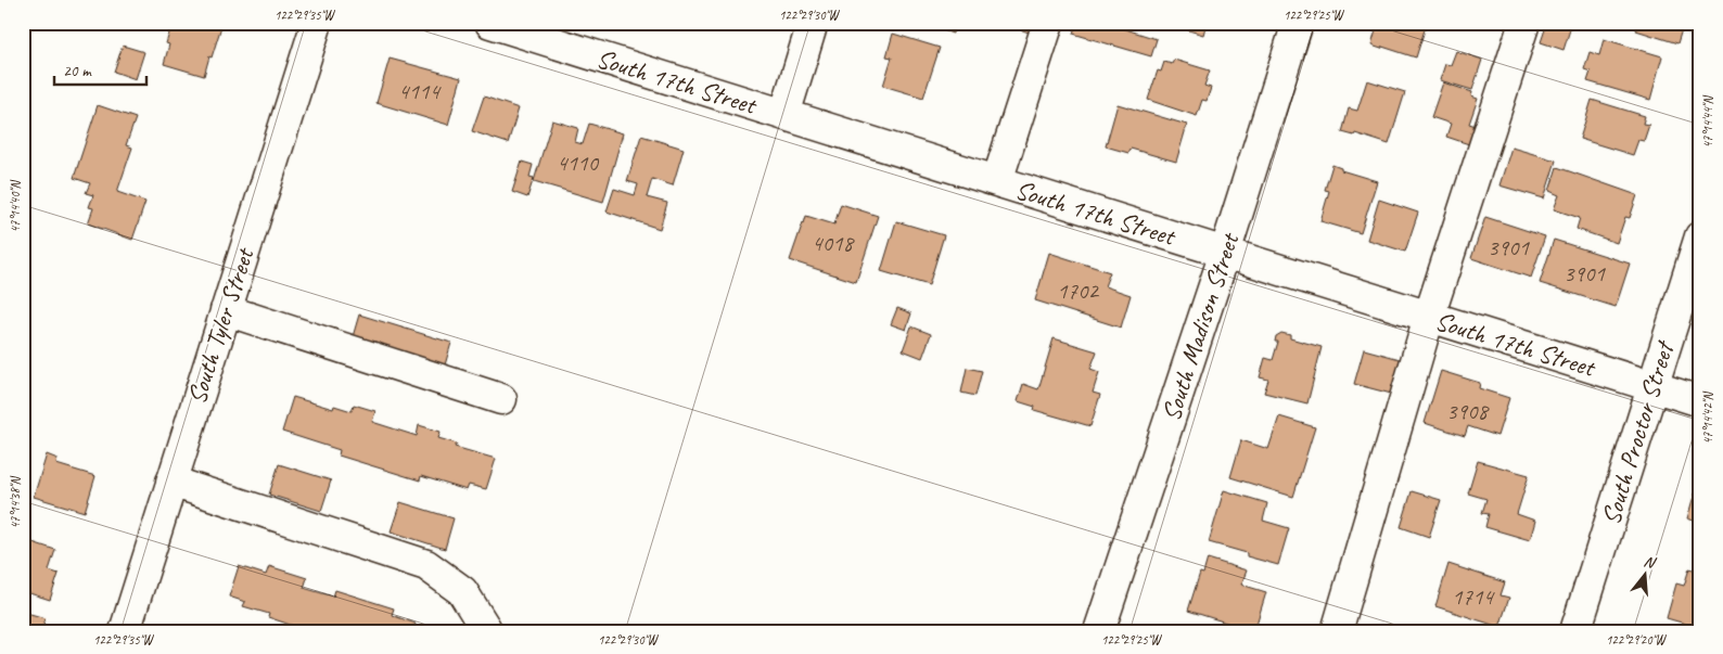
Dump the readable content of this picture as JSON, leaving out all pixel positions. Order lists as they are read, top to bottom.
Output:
{
  "streets": {
    "street": [
      "South 17th Street",
      "South Tyler Street",
      "South Madison Street",
      "South Proctor Street"
    ]
  },
  "crossings": [
    ["South 17th Street", "South Madison Street"],
    ["South 17th Street", "South Proctor Street"]
  ],
  "house_numbers": [
    "4114",
    "4110",
    "4018",
    "3901",
    "3901",
    "1702",
    "3908",
    "1714"
  ],
  "scale_bar": "20 m",
  "north": "top",
  "coordinates": [
    "122°29'35\"W",
    "122°29'30\"W",
    "122°29'25\"W",
    "47°14'44\"N",
    "47°14'40\"N",
    "47°14'42\"N",
    "47°14'38\"N",
    "122°29'20\"W"
  ]
}
